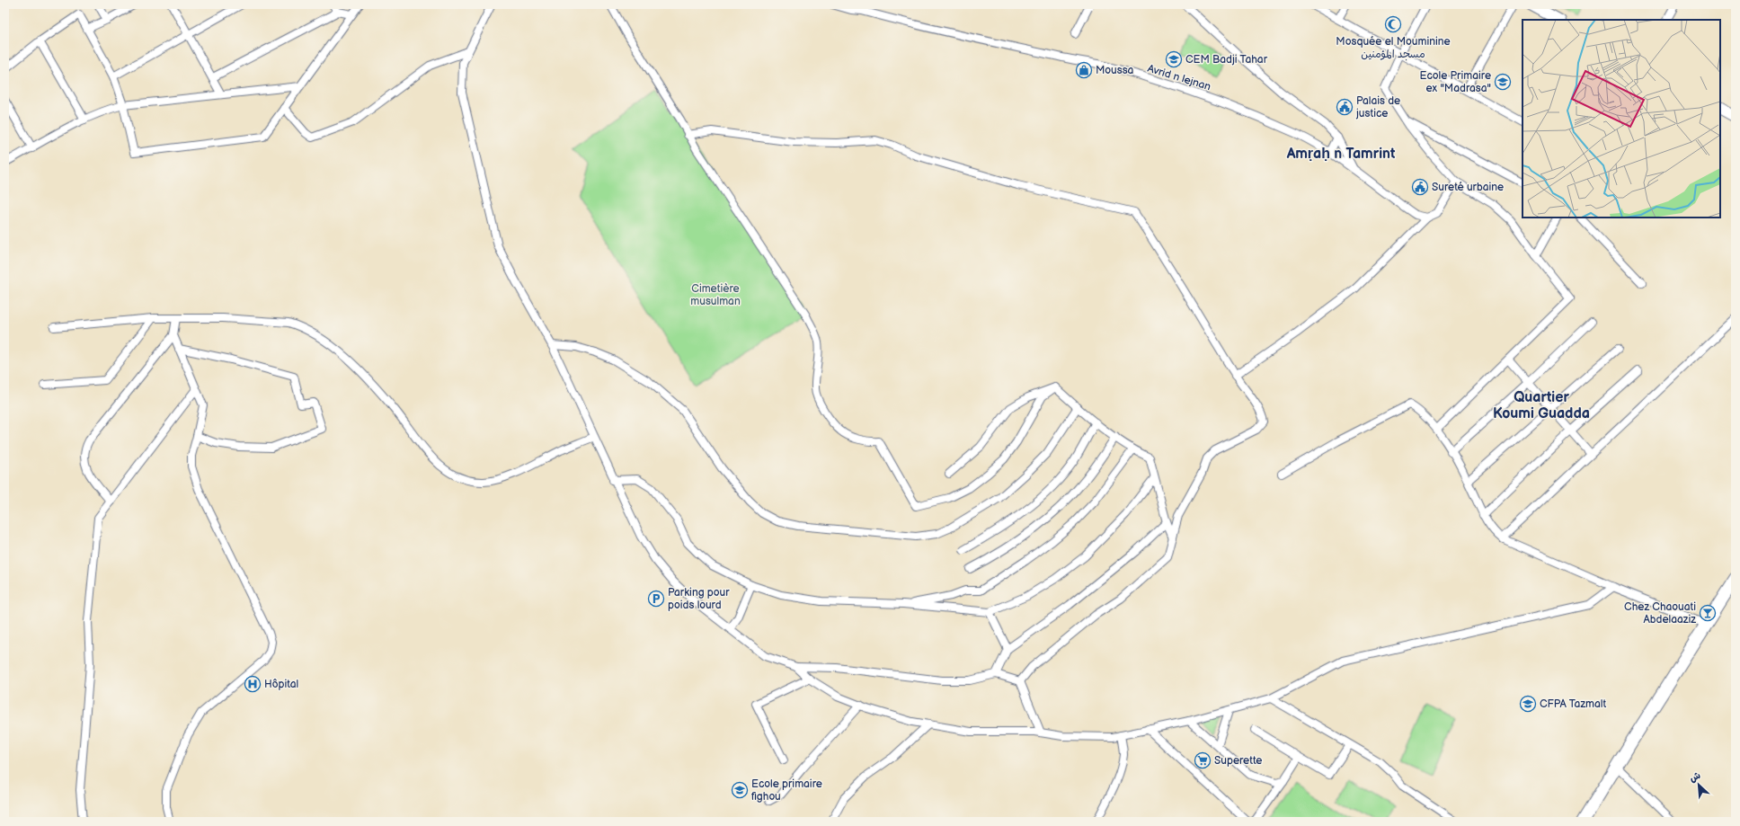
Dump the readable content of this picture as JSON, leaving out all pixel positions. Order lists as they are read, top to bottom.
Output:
{
  "streets": {
    "street": ["Avrid n lejnan"]
  },
  "districts": ["Amṛaḥ n Tamrint", "Quartier Koumi Guadda"],
  "parks": ["Cimetière musulman"],
  "places": {
    "mosque": ["Mosquée el Mouminine مسجد المؤمنين"],
    "school or university": [
      "CEM Badji Tahar",
      "Ecole Primaire ex \"Madrasa\"",
      "CFPA Tazmalt",
      "Ecole primaire fighou"
    ],
    "shop": ["Moussa"],
    "public building": ["Palais de justice", "Sureté urbaine"],
    "parking": ["Parking pour poids lourd"],
    "bar": ["Chez Chaouati Abdelaaziz"],
    "hospital": ["Hôpital"],
    "supermarket": ["Superette"]
  },
  "north": "top left"
}
